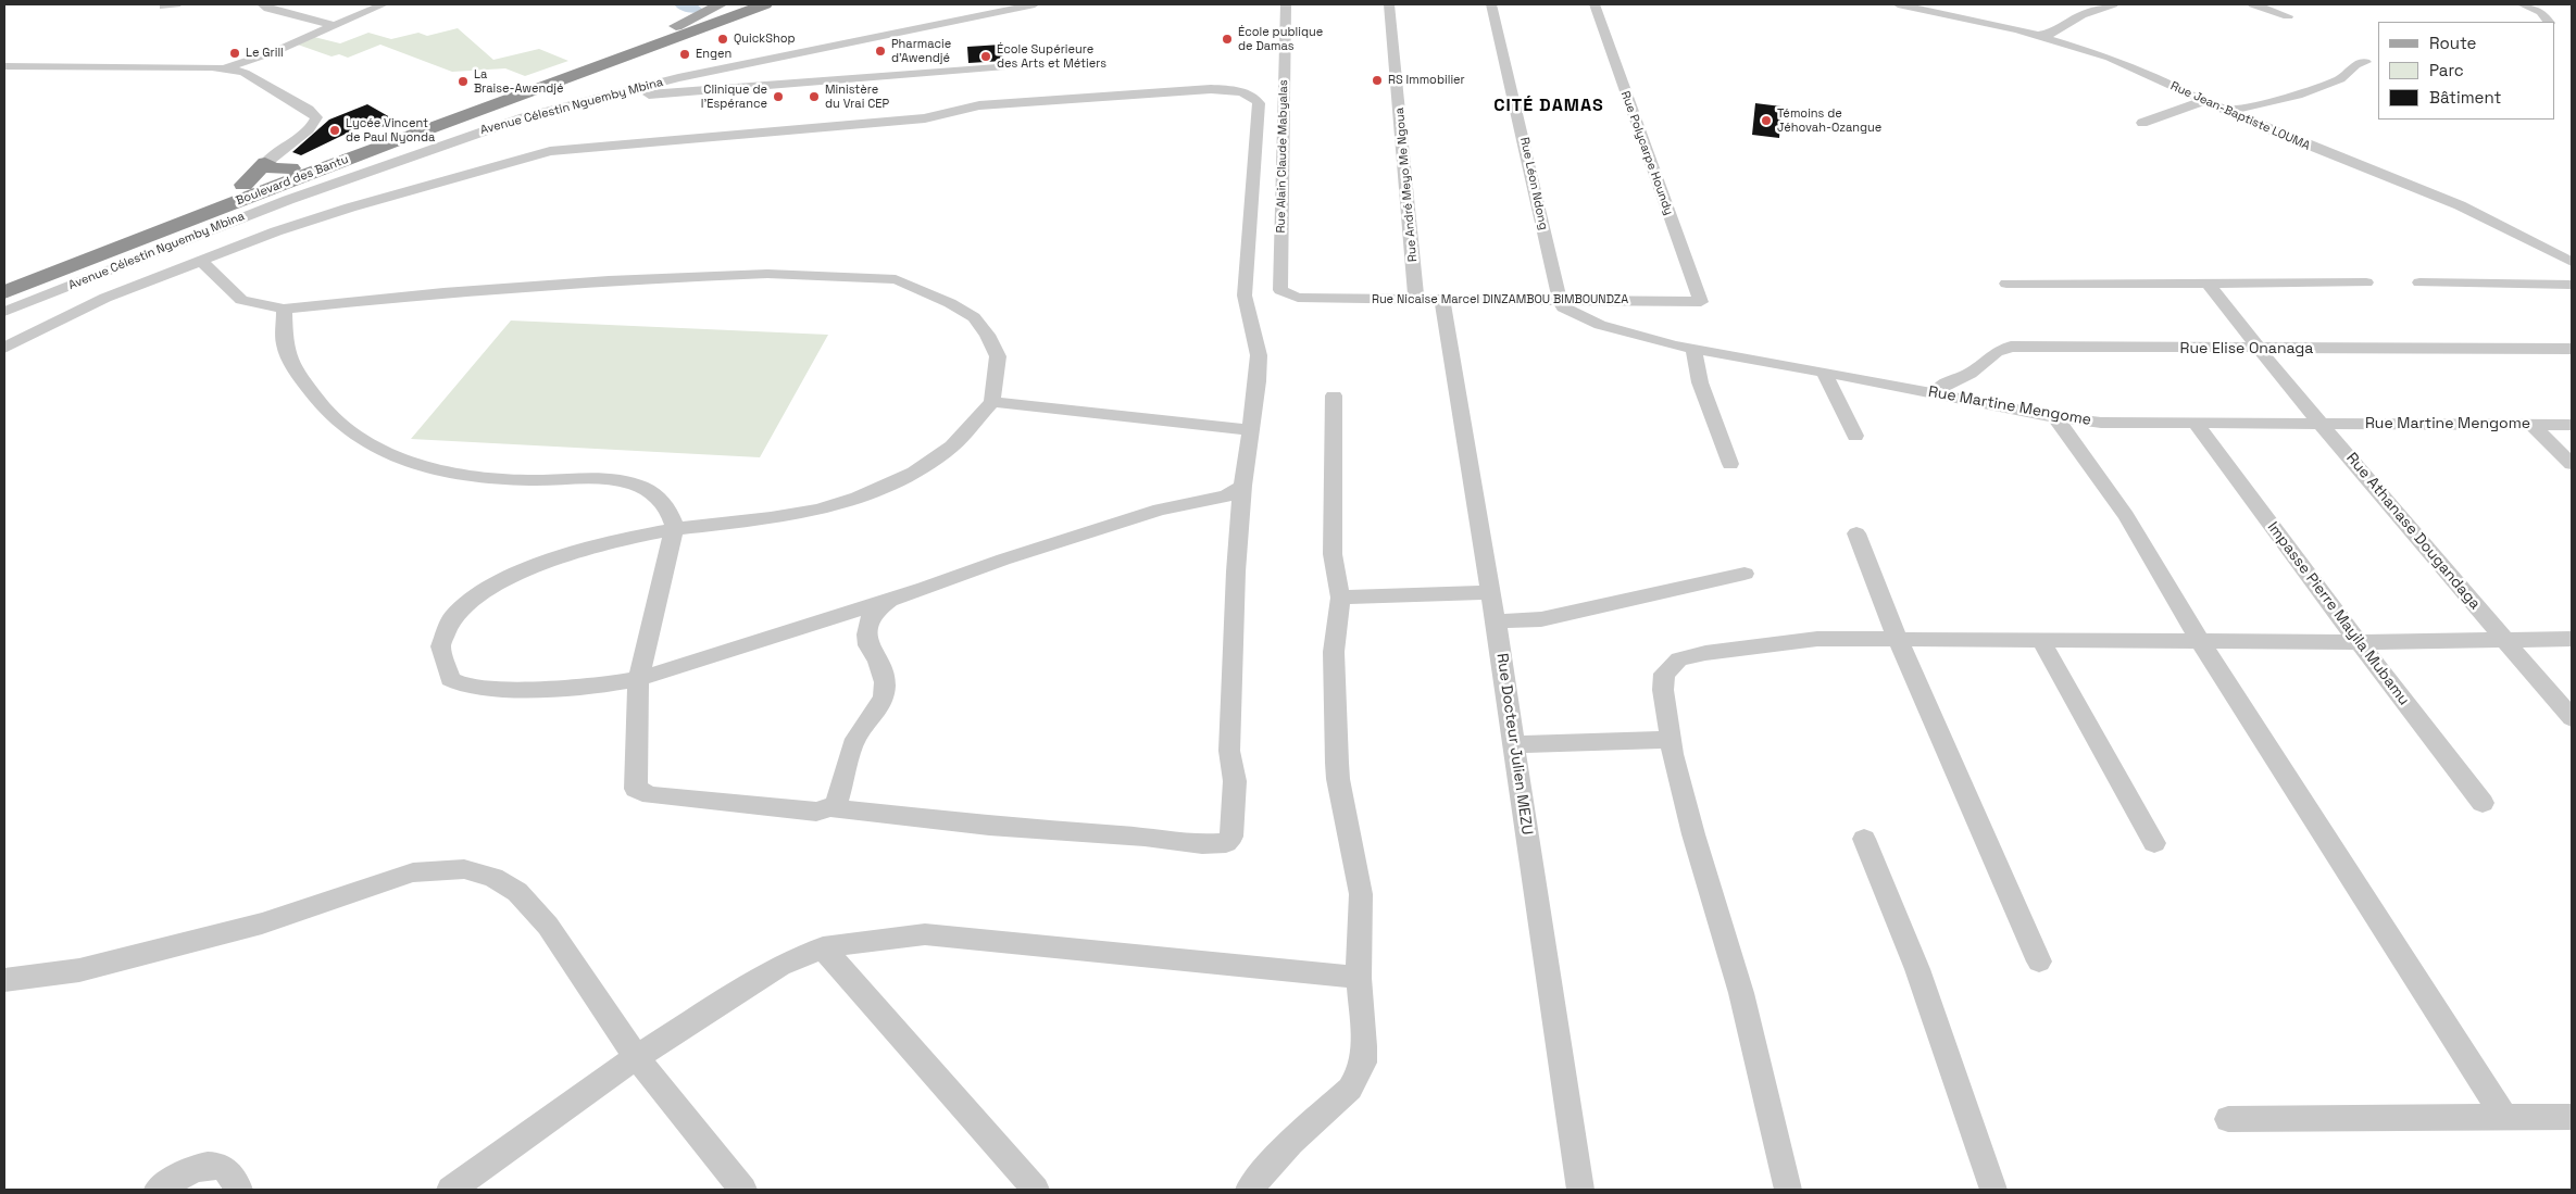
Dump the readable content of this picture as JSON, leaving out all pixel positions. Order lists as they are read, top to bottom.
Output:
{
  "streets": {
    "highway": ["Boulevard des Bantu"],
    "street": [
      "Avenue Célestin Nguemby Mbina",
      "Rue Jean-Baptiste LOUMA",
      "Rue Polycarpe Houndy",
      "Rue Alain Claude Mabyalas",
      "Rue Léon Ndong",
      "Rue André Meyo Me Ngoua",
      "Rue Nicaise Marcel DINZAMBOU BIMBOUNDZA",
      "Rue Elise Onanaga",
      "Rue Martine Mengome",
      "Rue Athanase Dougandaga",
      "Impasse Pierre Mayila Mubamu",
      "Rue Docteur Julien MEZU"
    ]
  },
  "crossings": [
    ["Rue Polycarpe Houndy", "Rue Nicaise Marcel DINZAMBOU BIMBOUNDZA"],
    ["Rue Alain Claude Mabyalas", "Rue Nicaise Marcel DINZAMBOU BIMBOUNDZA"],
    ["Rue Léon Ndong", "Rue Nicaise Marcel DINZAMBOU BIMBOUNDZA"],
    ["Rue Léon Ndong", "Rue Martine Mengome"],
    ["Rue André Meyo Me Ngoua", "Rue Nicaise Marcel DINZAMBOU BIMBOUNDZA"],
    ["Rue Nicaise Marcel DINZAMBOU BIMBOUNDZA", "Rue Martine Mengome"],
    ["Rue Nicaise Marcel DINZAMBOU BIMBOUNDZA", "Rue Docteur Julien MEZU"],
    ["Rue Elise Onanaga", "Rue Martine Mengome"],
    ["Rue Elise Onanaga", "Rue Athanase Dougandaga"],
    ["Rue Martine Mengome", "Rue Athanase Dougandaga"],
    ["Rue Martine Mengome", "Impasse Pierre Mayila Mubamu"]
  ],
  "districts": ["CITÉ DAMAS"],
  "places": [
    "QuickShop",
    "École publique de Damas",
    "Pharmacie d'Awendjé",
    "Le Grill",
    "Engen",
    "École Supérieure des Arts et Métiers",
    "RS Immobilier",
    "La Braise-Awendjé",
    "Clinique de l'Espérance",
    "Ministère du Vrai CEP",
    "Témoins de Jéhovah-Ozangue",
    "Lycée Vincent de Paul Nyonda"
  ],
  "legend": ["Route", "Parc", "Bâtiment"]
}
